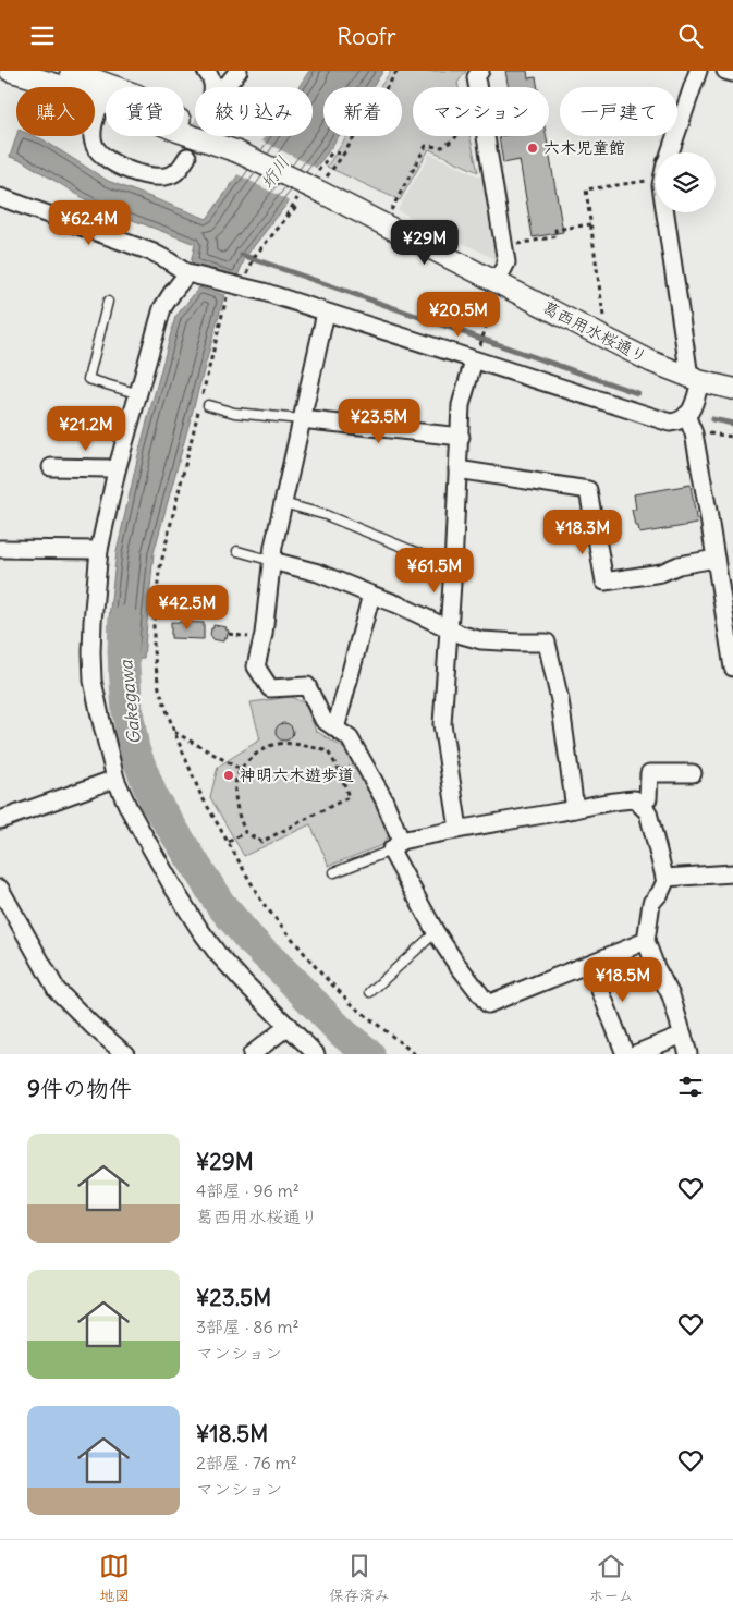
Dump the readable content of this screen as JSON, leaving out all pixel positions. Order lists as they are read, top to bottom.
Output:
{
  "streets": {
    "street": ["葛西用水桜通り"]
  },
  "water": ["垳川", "Gakegawa"],
  "places": ["六木児童館", "神明六木遊歩道"],
  "page": {
    "header": "Roofr",
    "chip": [
      "購入",
      "賃貸",
      "絞り込み",
      "新着",
      "マンション",
      "一戸建て"
    ],
    "price": [
      "¥62.4M",
      "¥29M",
      "¥20.5M",
      "¥23.5M",
      "¥21.2M",
      "¥18.3M",
      "¥61.5M",
      "¥42.5M",
      "¥18.5M"
    ],
    "heading": "9件の物件",
    "list": [
      {
        "name": "¥29M",
        "note": "4部屋 · 96 m² · 葛西用水桜通り"
      },
      {
        "name": "¥23.5M",
        "note": "3部屋 · 86 m² · マンション"
      },
      {
        "name": "¥18.5M",
        "note": "2部屋 · 76 m² · マンション"
      }
    ],
    "tabs": ["地図", "保存済み", "ホーム"]
  }
}
